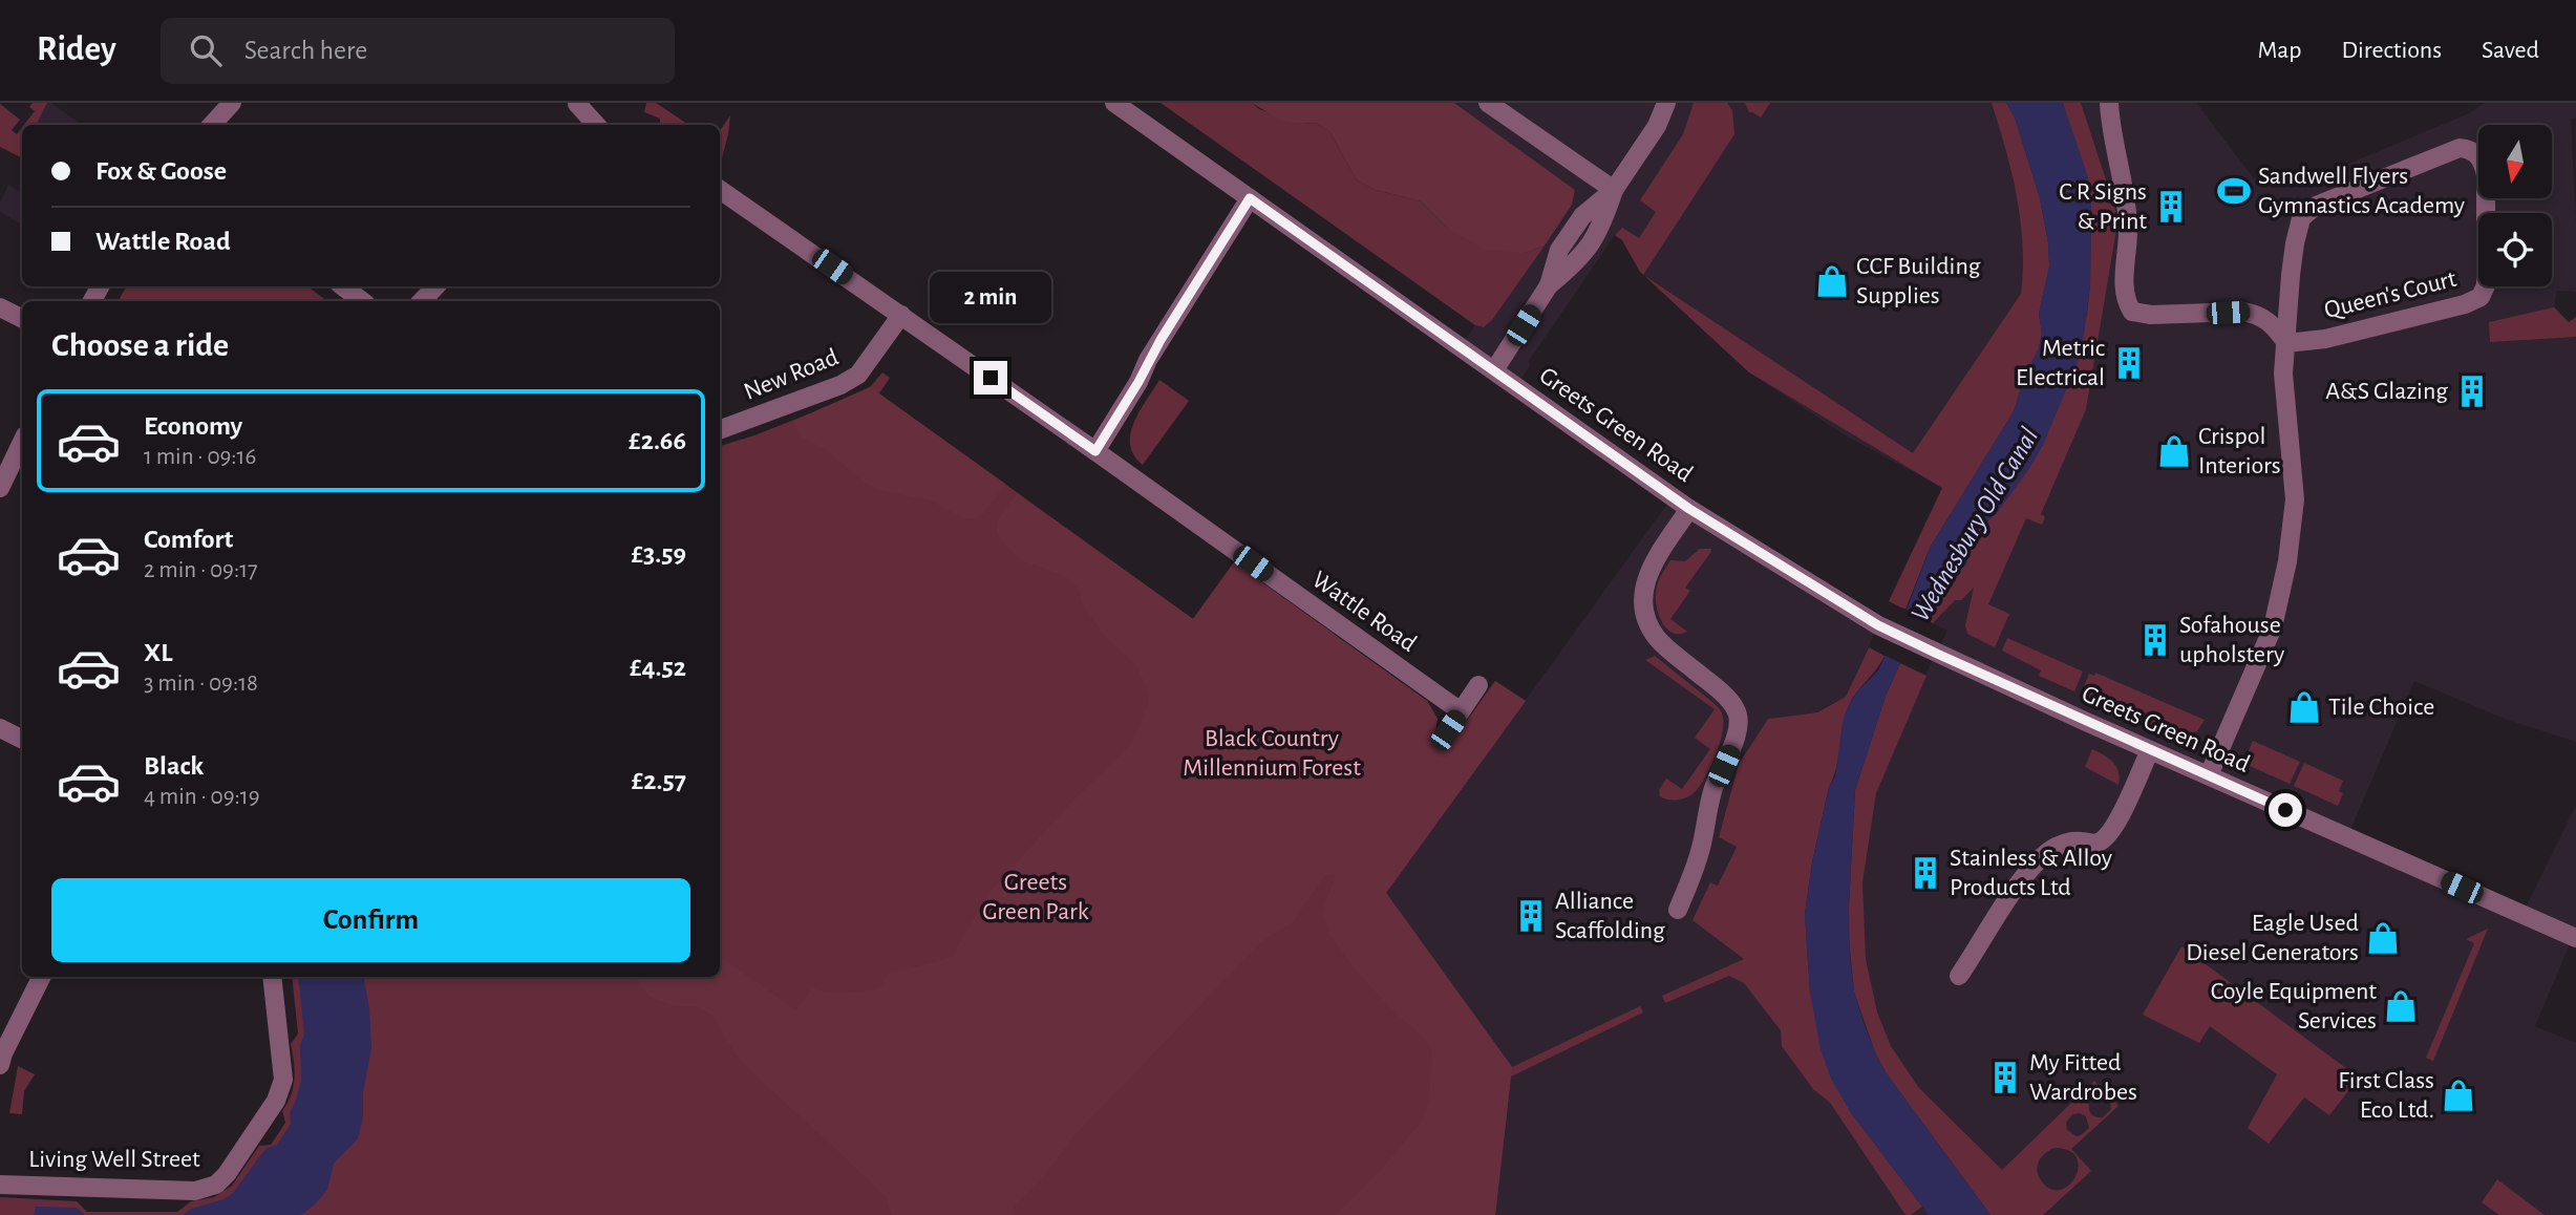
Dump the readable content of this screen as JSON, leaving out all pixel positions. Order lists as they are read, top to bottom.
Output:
{
  "streets": {
    "street": [
      "Queen's Court",
      "New Road",
      "Greets Green Road",
      "Wattle Road",
      "Living Well Street"
    ]
  },
  "crossings": [
    ["Queen's Court", "Greets Green Road"],
    ["New Road", "Wattle Road"]
  ],
  "water": ["Wednesbury Old Canal"],
  "parks": ["Black Country Millennium Forest", "Greets Green Park"],
  "places": {
    "sports": ["Sandwell Flyers Gymnastics Academy"],
    "building": [
      "C R Signs & Print",
      "Metric Electrical",
      "A&S Glazing",
      "Sofahouse upholstery",
      "Stainless & Alloy Products Ltd",
      "Alliance Scaffolding",
      "My Fitted Wardrobes"
    ],
    "shop": [
      "CCF Building Supplies",
      "Crispol Interiors",
      "Tile Choice",
      "Eagle Used Diesel Generators",
      "Coyle Equipment Services",
      "First Class Eco Ltd."
    ]
  },
  "north": "bottom",
  "page": {
    "header": "Ridey",
    "search": "Search here",
    "nav": ["Map", "Directions", "Saved"],
    "banner": ["Fox & Goose", "Wattle Road"],
    "bubble": "2 min",
    "heading": "Choose a ride",
    "list": [
      {
        "name": "Economy",
        "note": "1 min · 09:16",
        "value": "£2.66"
      },
      {
        "name": "Comfort",
        "note": "2 min · 09:17",
        "value": "£3.59"
      },
      {
        "name": "XL",
        "note": "3 min · 09:18",
        "value": "£4.52"
      },
      {
        "name": "Black",
        "note": "4 min · 09:19",
        "value": "£2.57"
      }
    ],
    "buttons": "Confirm"
  }
}
